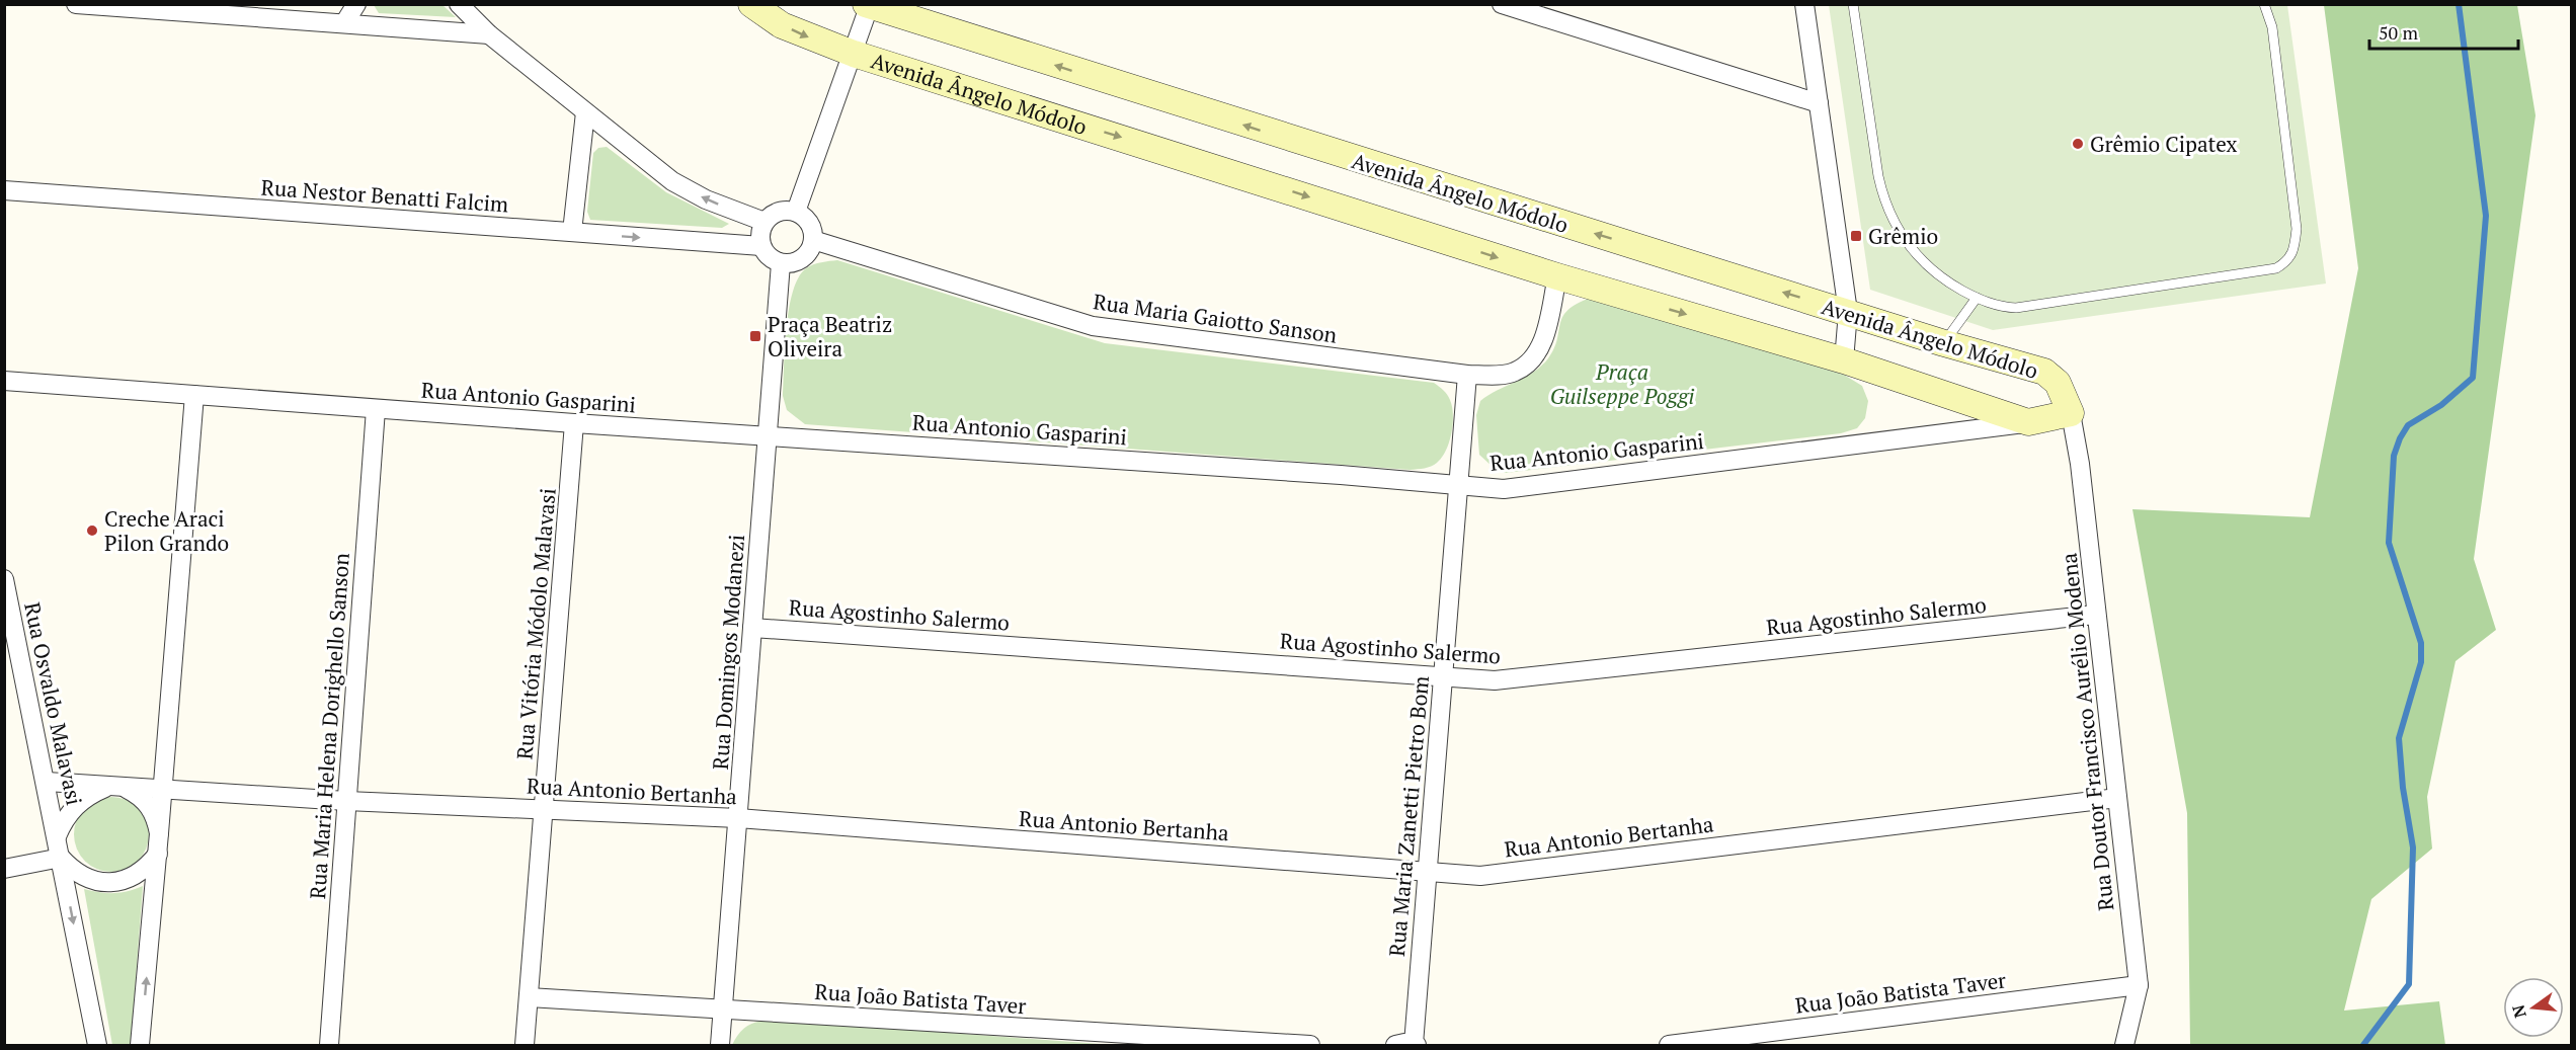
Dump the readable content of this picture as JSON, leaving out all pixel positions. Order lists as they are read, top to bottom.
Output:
{
  "streets": {
    "street": [
      "Avenida Ângelo Módolo",
      "Rua Nestor Benatti Falcim",
      "Rua Maria Gaiotto Sanson",
      "Rua Antonio Gasparini",
      "Rua Agostinho Salermo",
      "Rua Vitória Módolo Malavasi",
      "Rua Domingos Modanezi",
      "Rua Osvaldo Malavasi",
      "Rua Maria Helena Dorighello Sanson",
      "Rua Doutor Francisco Aurélio Modena",
      "Rua Antonio Bertanha",
      "Rua Maria Zanetti Pietro Bom",
      "Rua João Batista Taver"
    ]
  },
  "crossings": [
    ["Avenida Ângelo Módolo", "Rua Maria Gaiotto Sanson"],
    ["Avenida Ângelo Módolo", "Rua Antonio Gasparini"],
    ["Avenida Ângelo Módolo", "Rua Doutor Francisco Aurélio Modena"],
    ["Rua Nestor Benatti Falcim", "Rua Maria Gaiotto Sanson"],
    ["Rua Nestor Benatti Falcim", "Rua Domingos Modanezi"],
    ["Rua Maria Gaiotto Sanson", "Rua Domingos Modanezi"],
    ["Rua Maria Gaiotto Sanson", "Rua Maria Zanetti Pietro Bom"],
    ["Rua Antonio Gasparini", "Rua Vitória Módolo Malavasi"],
    ["Rua Antonio Gasparini", "Rua Domingos Modanezi"],
    ["Rua Antonio Gasparini", "Rua Maria Helena Dorighello Sanson"],
    ["Rua Antonio Gasparini", "Rua Maria Zanetti Pietro Bom"],
    ["Rua Agostinho Salermo", "Rua Domingos Modanezi"],
    ["Rua Agostinho Salermo", "Rua Doutor Francisco Aurélio Modena"],
    ["Rua Agostinho Salermo", "Rua Maria Zanetti Pietro Bom"],
    ["Rua Vitória Módolo Malavasi", "Rua Antonio Bertanha"],
    ["Rua Vitória Módolo Malavasi", "Rua João Batista Taver"],
    ["Rua Domingos Modanezi", "Rua Antonio Bertanha"],
    ["Rua Domingos Modanezi", "Rua João Batista Taver"],
    ["Rua Osvaldo Malavasi", "Rua Antonio Bertanha"],
    ["Rua Maria Helena Dorighello Sanson", "Rua Antonio Bertanha"],
    ["Rua Doutor Francisco Aurélio Modena", "Rua Antonio Bertanha"],
    ["Rua Doutor Francisco Aurélio Modena", "Rua João Batista Taver"],
    ["Rua Antonio Bertanha", "Rua Maria Zanetti Pietro Bom"]
  ],
  "parks": ["Praça Guilseppe Poggi"],
  "places": {
    "other": ["Grêmio Cipatex", "Creche Araci Pilon Grando"],
    "transit": ["Grêmio", "Praça Beatriz Oliveira"]
  },
  "scale_bar": "50 m",
  "north": "left"
}
